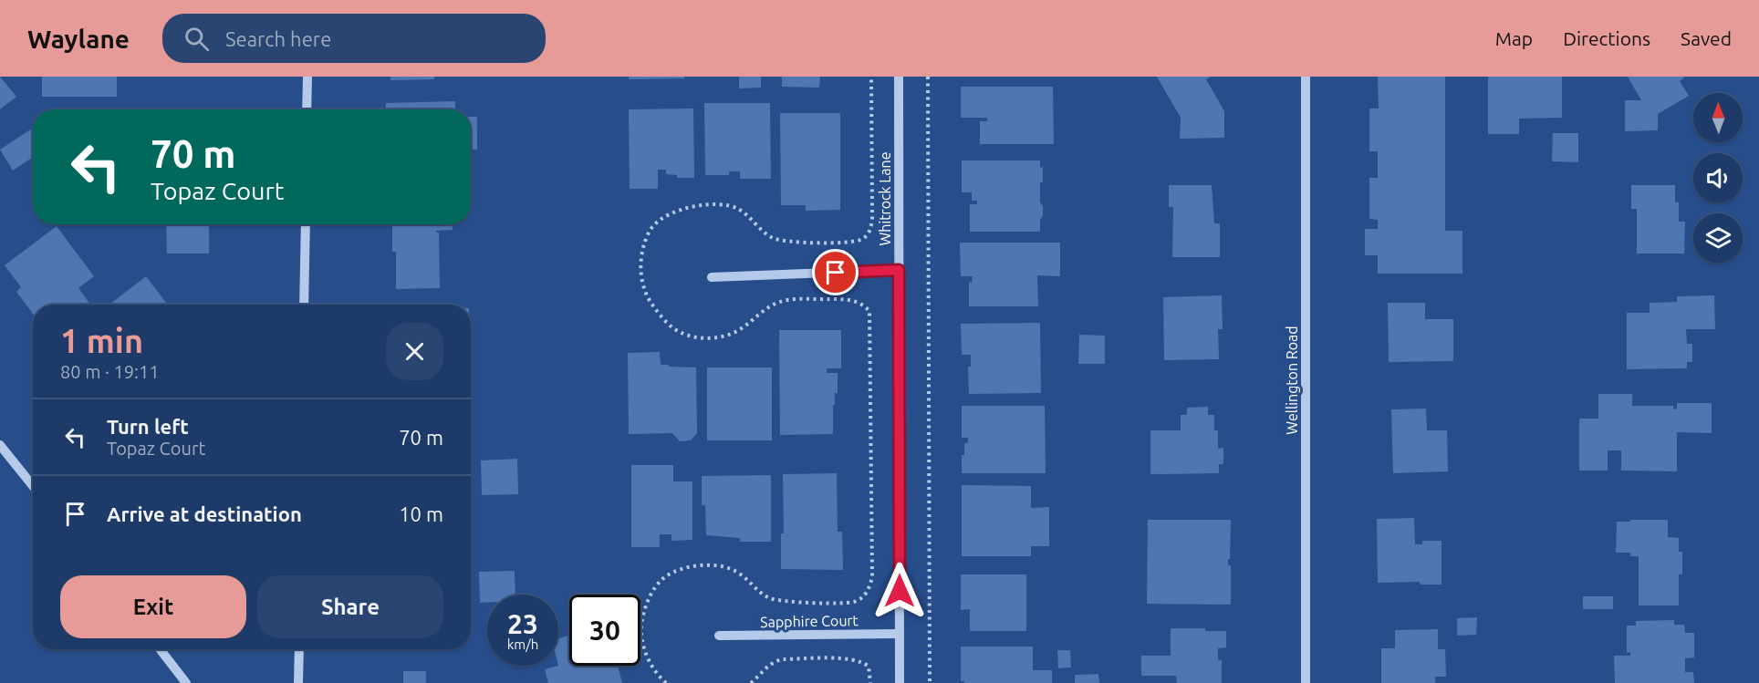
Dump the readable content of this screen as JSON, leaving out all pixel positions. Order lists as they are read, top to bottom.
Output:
{
  "streets": {
    "street": ["Whitrock Lane", "Wellington Road", "Sapphire Court"]
  },
  "crossings": [
    ["Whitrock Lane", "Sapphire Court"]
  ],
  "north": "top",
  "page": {
    "header": "Waylane",
    "search": "Search here",
    "nav": ["Map", "Directions", "Saved"],
    "turn": ["70 m", "Topaz Court"],
    "heading": ["1 min", "80 m · 19:11"],
    "list": [
      {
        "name": "Turn left",
        "note": "Topaz Court",
        "value": "70 m"
      },
      {
        "name": "Arrive at destination",
        "value": "10 m"
      }
    ],
    "buttons": ["Exit", "Share"],
    "speed": "23 km/h",
    "limit": "30"
  }
}
